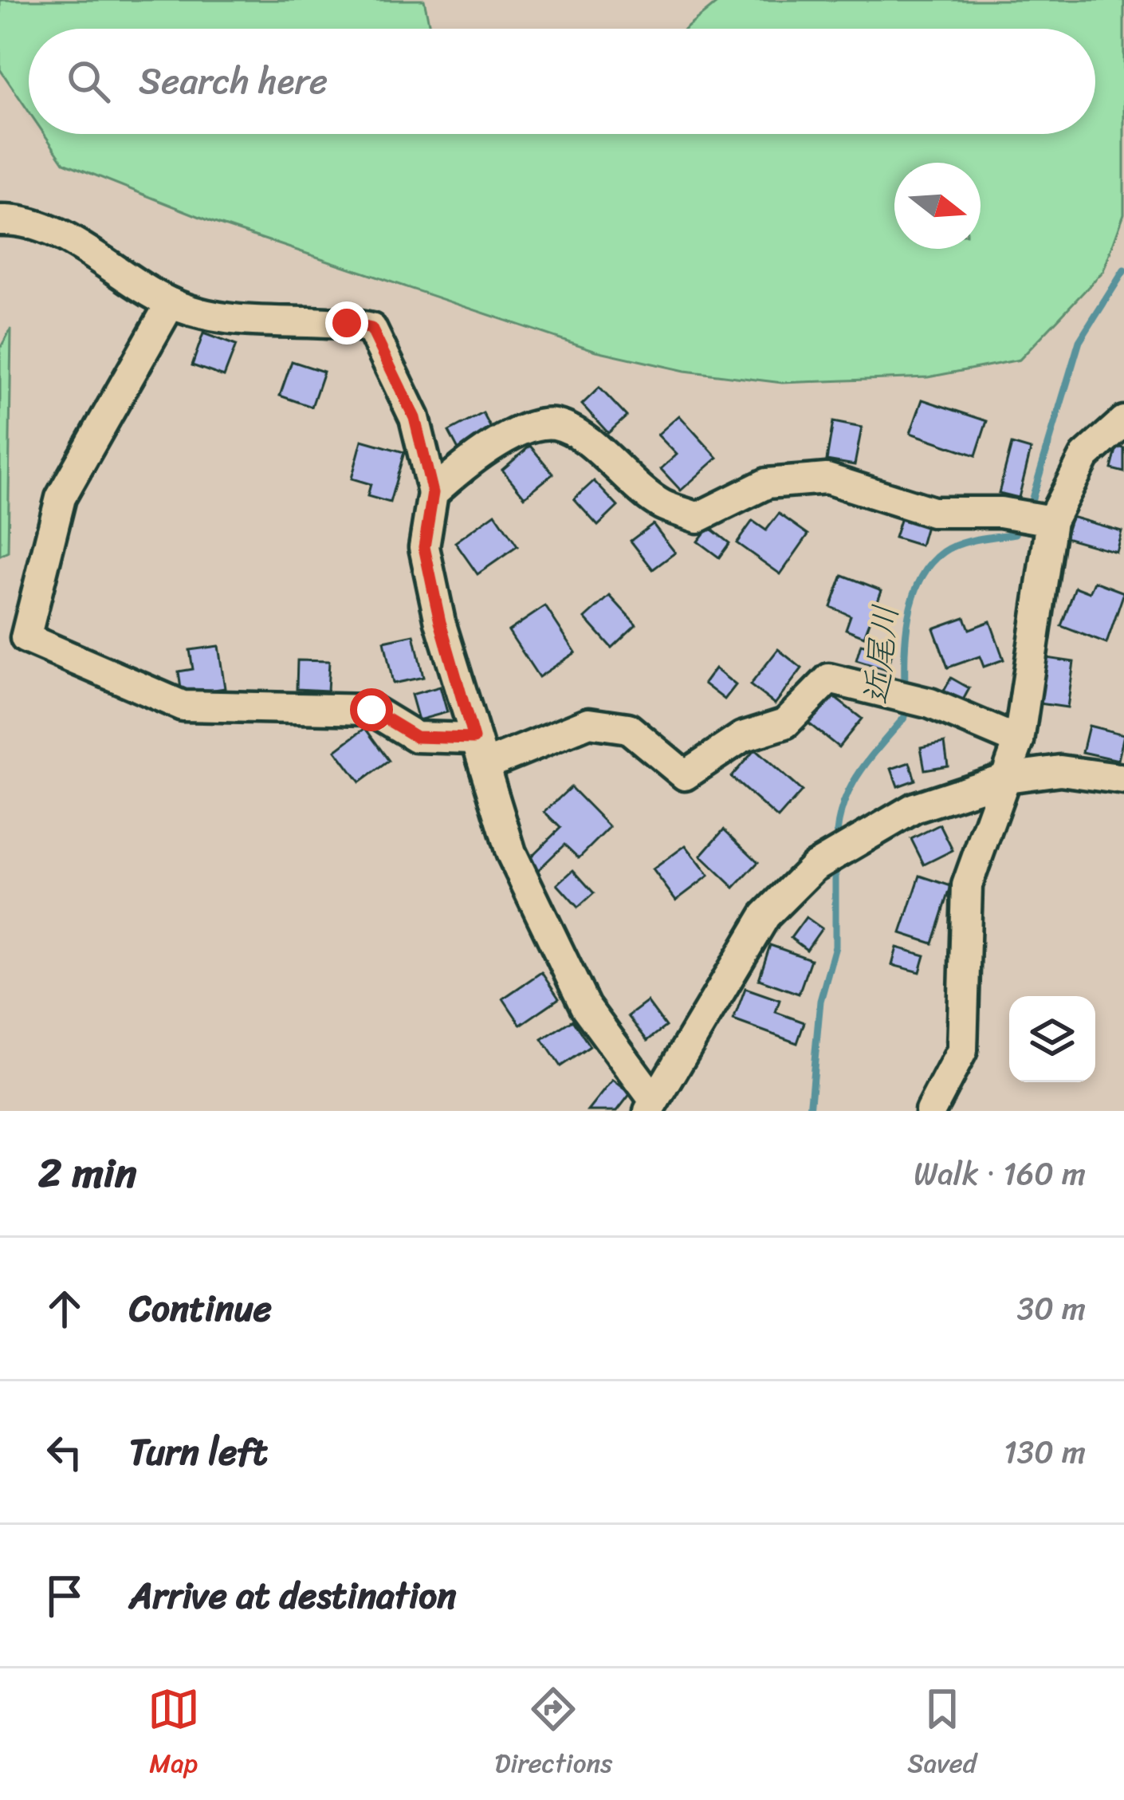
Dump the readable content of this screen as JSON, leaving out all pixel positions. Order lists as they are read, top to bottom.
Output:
{
  "water": ["近尾川"],
  "north": "right",
  "page": {
    "search": "Search here",
    "heading": ["2 min", "Walk · 160 m"],
    "list": [
      ["Continue", "30 m"],
      ["Turn left", "130 m"],
      "Arrive at destination"
    ],
    "nav": ["Map", "Directions", "Saved"]
  }
}
